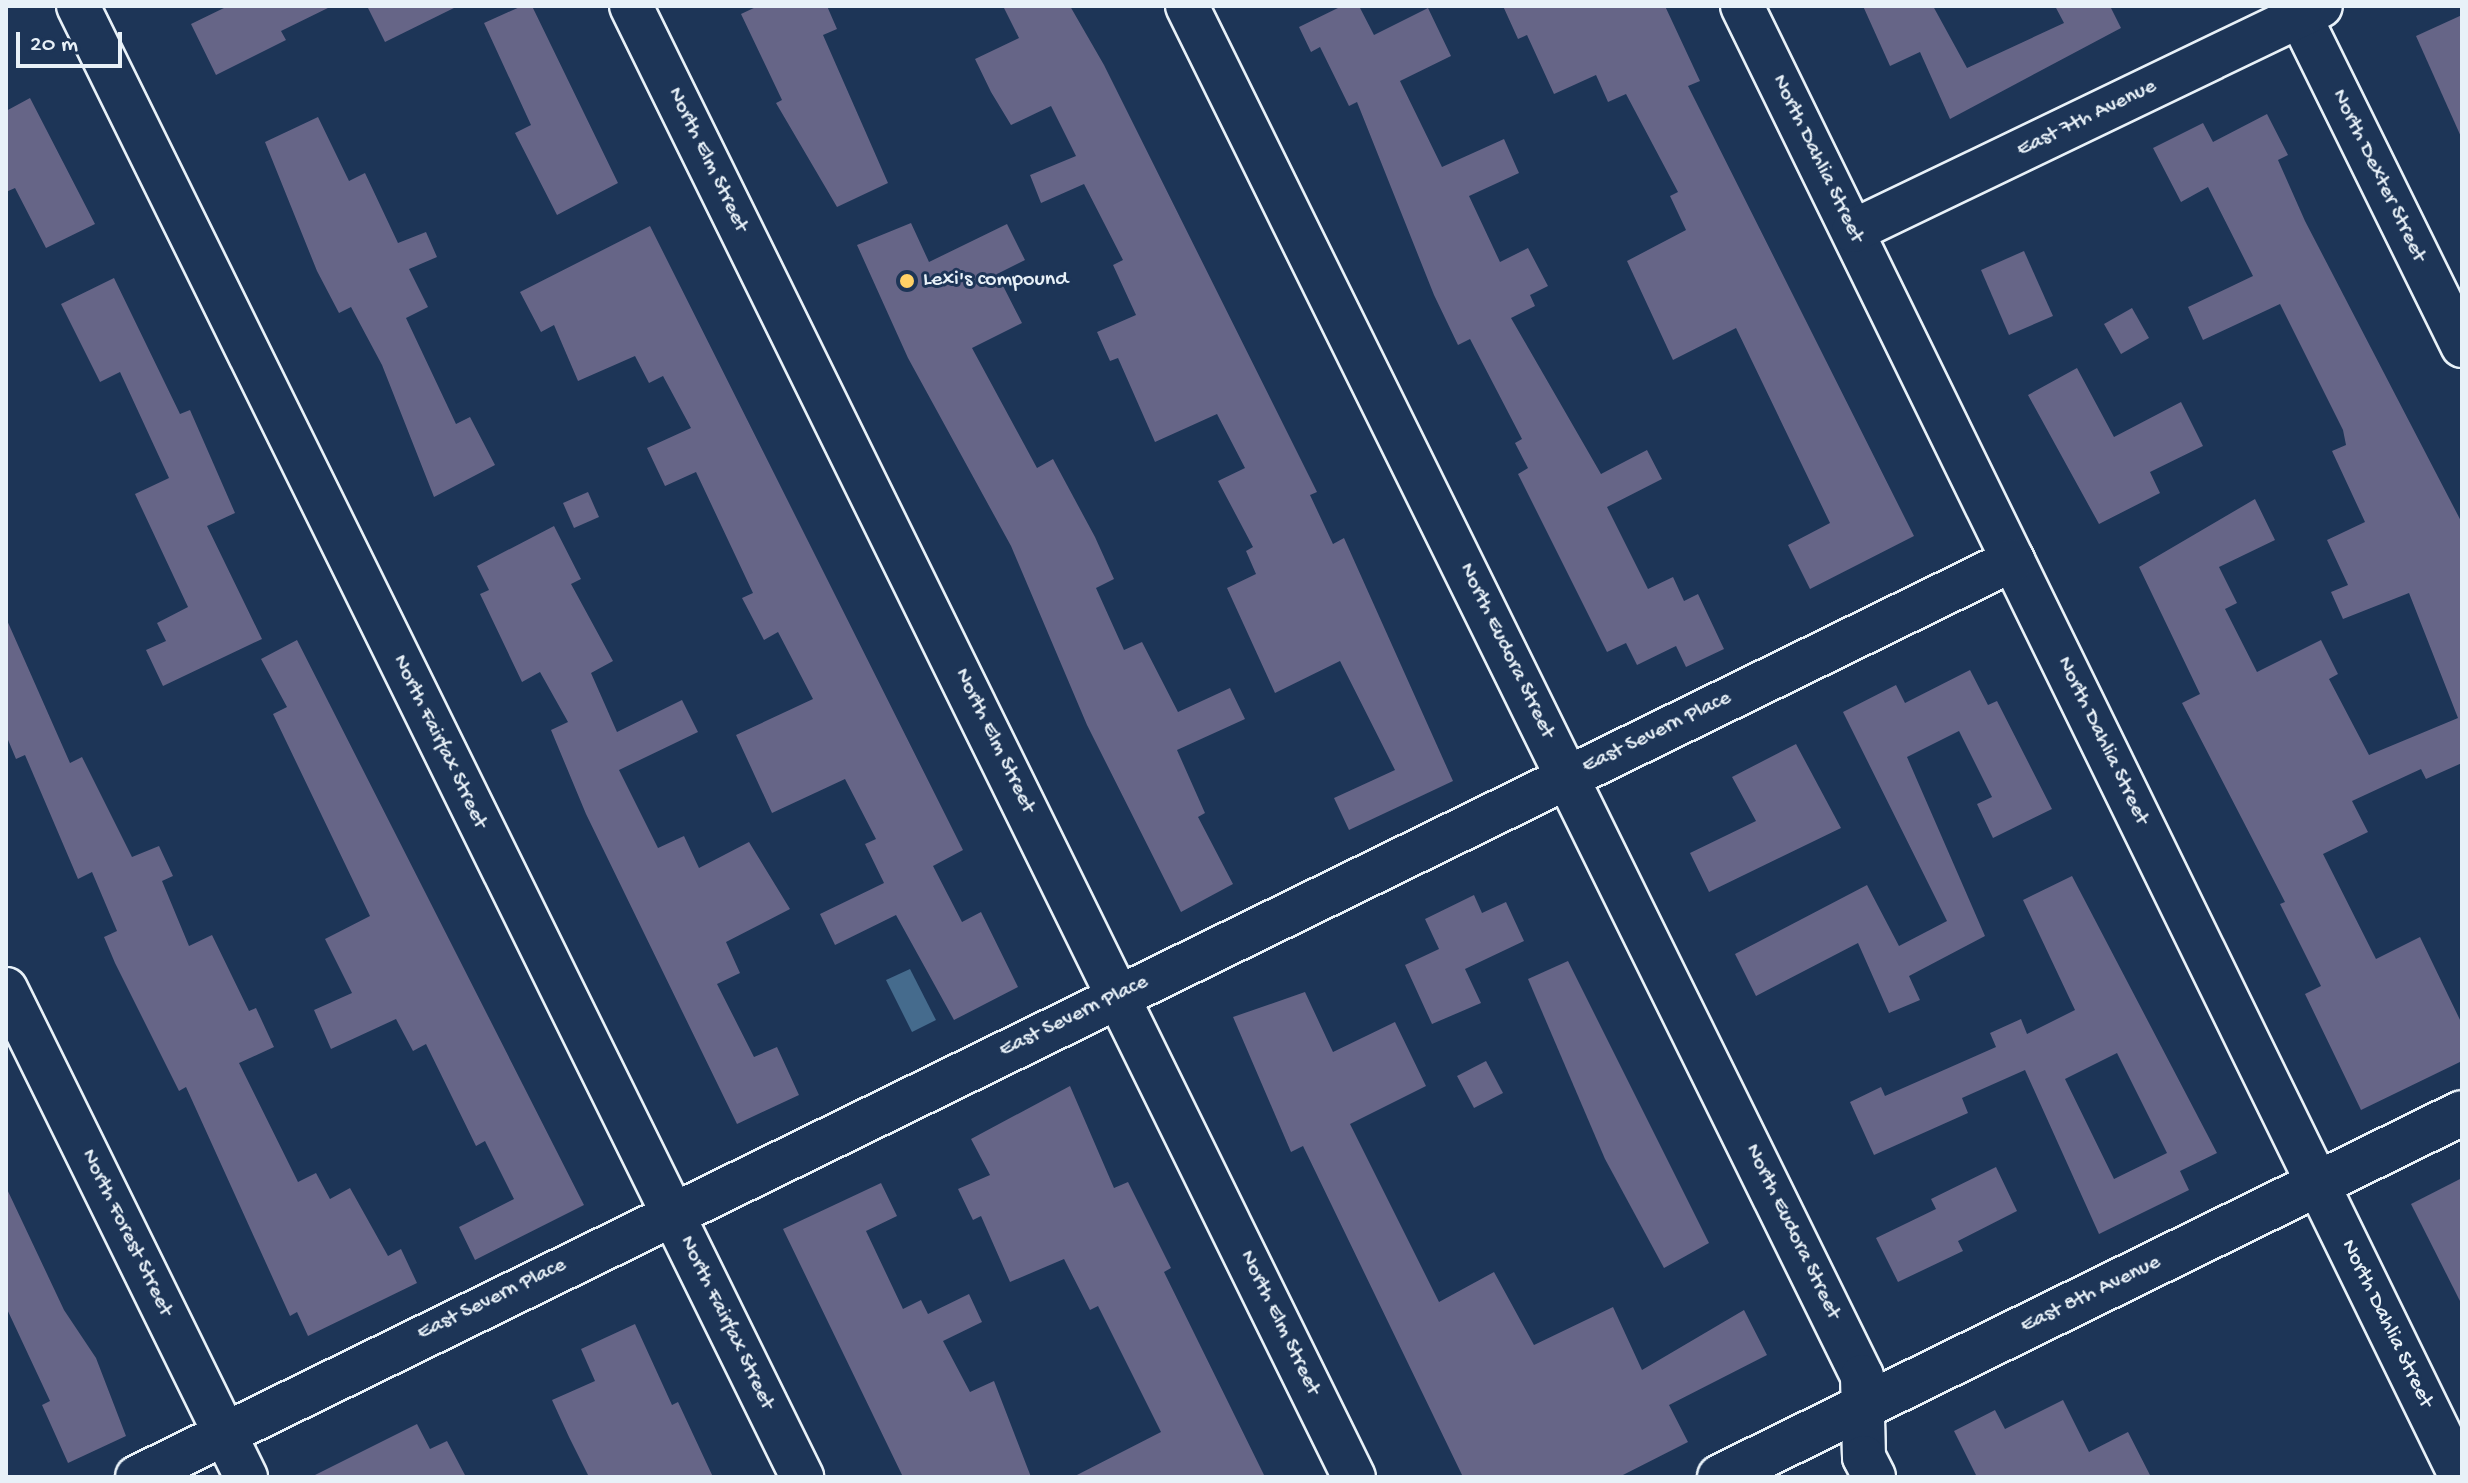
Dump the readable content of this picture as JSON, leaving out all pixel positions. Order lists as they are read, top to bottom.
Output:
{
  "streets": {
    "street": [
      "East 7th Avenue",
      "North Dahlia Street",
      "North Elm Street",
      "North Dexter Street",
      "North Eudora Street",
      "East Severn Place",
      "North Fairfax Street",
      "North Forest Street",
      "East 8th Avenue"
    ]
  },
  "crossings": [
    ["East 7th Avenue", "North Dahlia Street"],
    ["East 7th Avenue", "North Dexter Street"],
    ["North Dahlia Street", "East Severn Place"],
    ["North Dahlia Street", "East 8th Avenue"],
    ["North Elm Street", "East Severn Place"],
    ["North Eudora Street", "East Severn Place"],
    ["North Eudora Street", "East 8th Avenue"],
    ["East Severn Place", "North Fairfax Street"],
    ["East Severn Place", "North Forest Street"]
  ],
  "places": ["Lexi's compound"],
  "scale_bar": "20 m"
}
